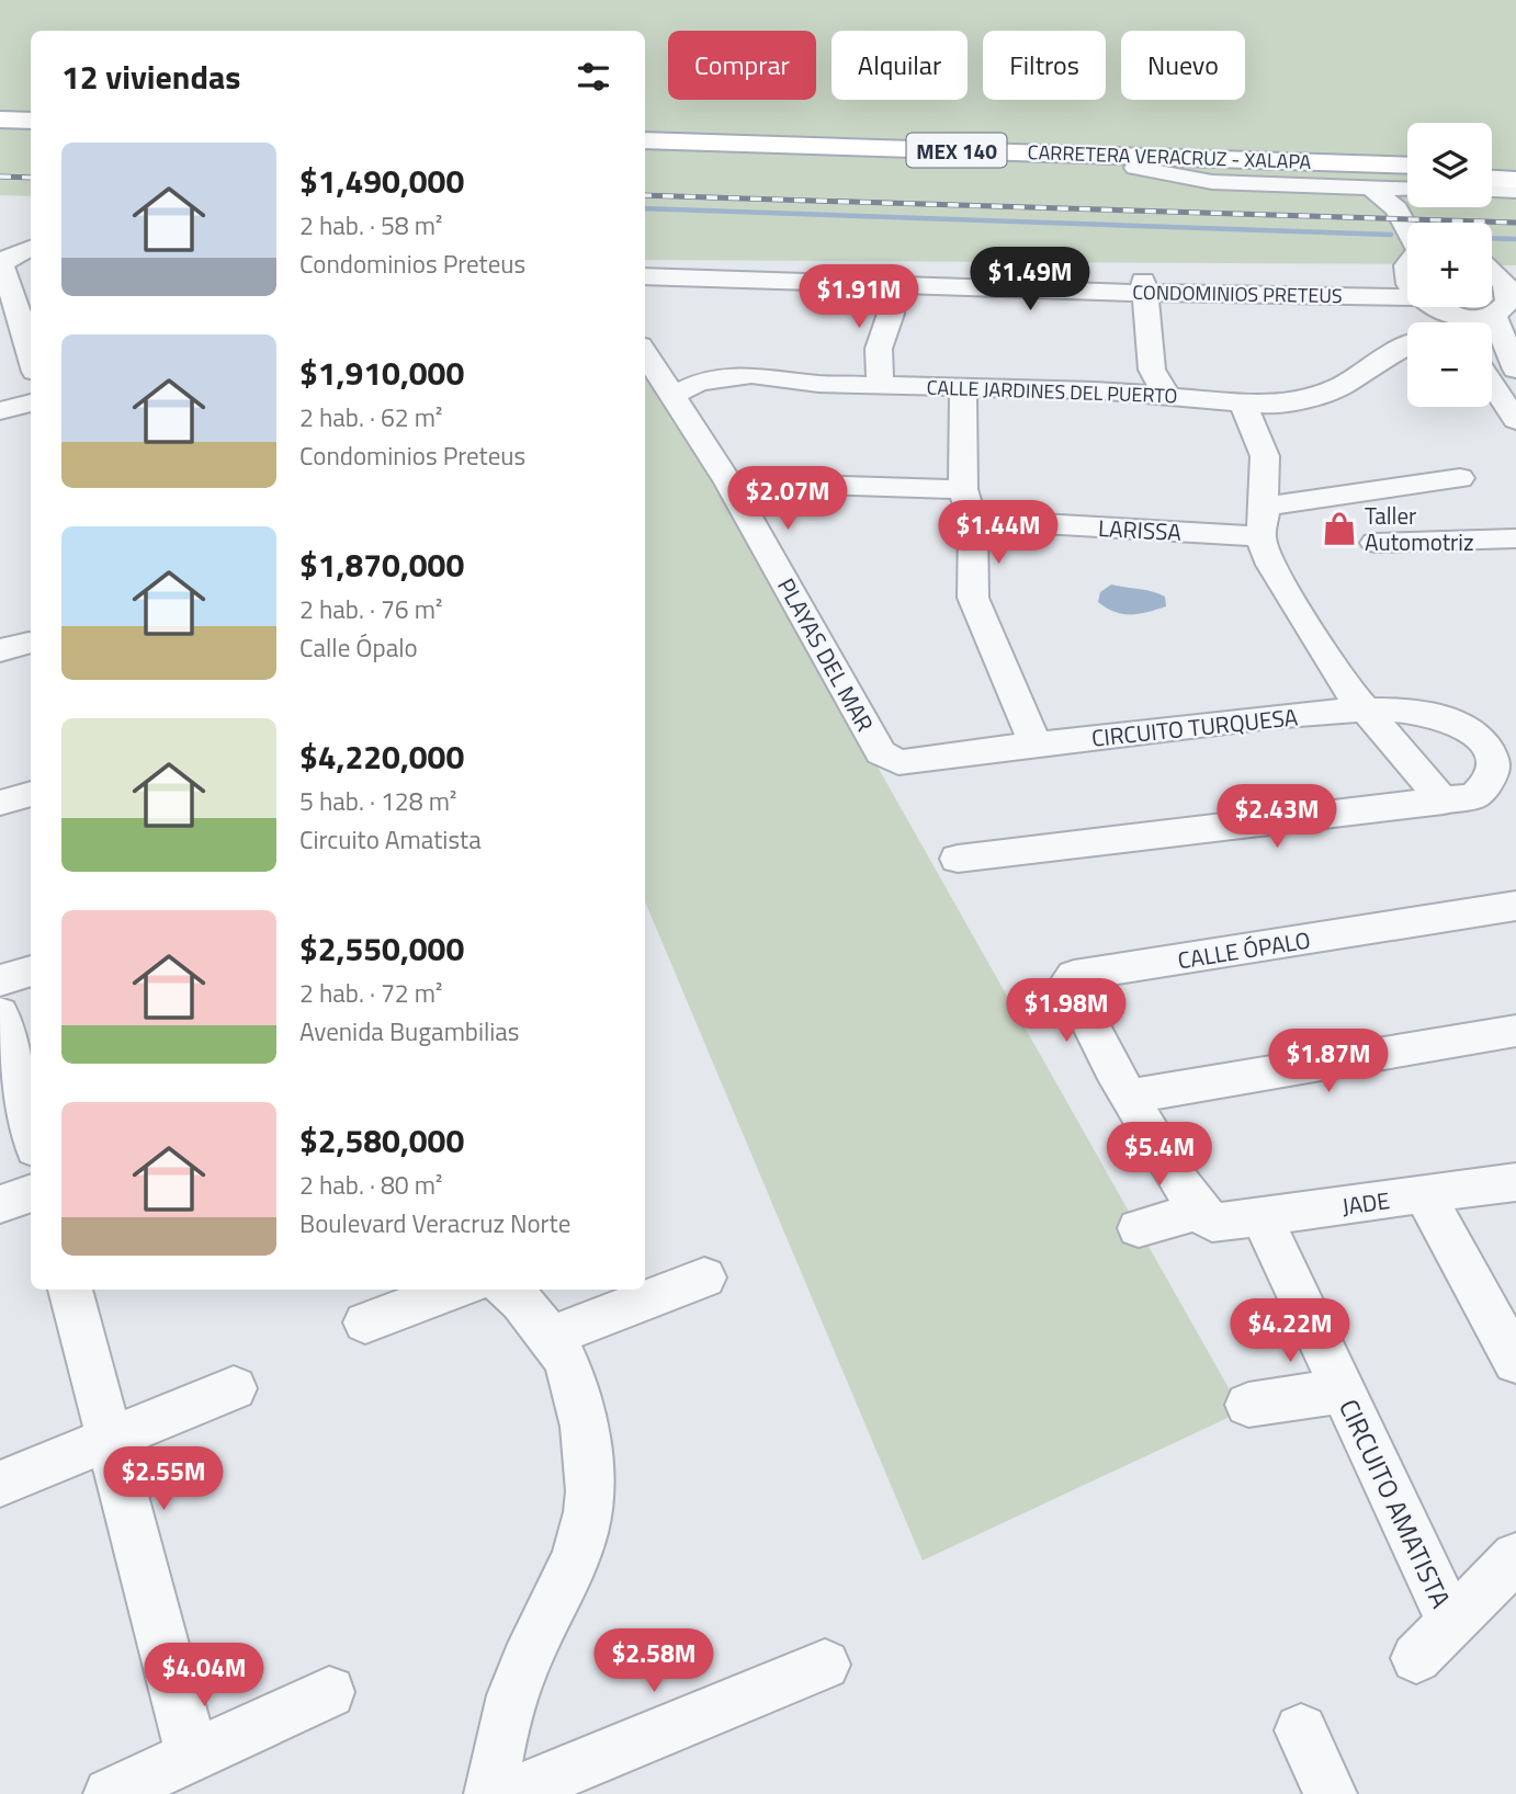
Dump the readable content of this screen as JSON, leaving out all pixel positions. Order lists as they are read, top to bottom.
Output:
{
  "streets": {
    "main road": ["MEX 140", "CARRETERA VERACRUZ - XALAPA"],
    "street": [
      "CONDOMINIOS PRETEUS",
      "CALLE JARDINES DEL PUERTO",
      "LARISSA",
      "PLAYAS DEL MAR",
      "CIRCUITO TURQUESA",
      "CALLE ÓPALO",
      "JADE",
      "CIRCUITO AMATISTA"
    ]
  },
  "crossings": [
    ["CALLE JARDINES DEL PUERTO", "PLAYAS DEL MAR"],
    ["PLAYAS DEL MAR", "CIRCUITO TURQUESA"],
    ["CALLE ÓPALO", "JADE"],
    ["JADE", "CIRCUITO AMATISTA"]
  ],
  "places": {
    "shop": ["Taller Automotriz"]
  },
  "page": {
    "chip": [
      "Comprar",
      "Alquilar",
      "Filtros",
      "Nuevo"
    ],
    "heading": "12 viviendas",
    "map_buttons": ["+", "−"],
    "list": [
      {
        "name": "$1,490,000",
        "note": "2 hab. · 58 m² · Condominios Preteus"
      },
      {
        "name": "$1,910,000",
        "note": "2 hab. · 62 m² · Condominios Preteus"
      },
      {
        "name": "$1,870,000",
        "note": "2 hab. · 76 m² · Calle Ópalo"
      },
      {
        "name": "$4,220,000",
        "note": "5 hab. · 128 m² · Circuito Amatista"
      },
      {
        "name": "$2,550,000",
        "note": "2 hab. · 72 m² · Avenida Bugambilias"
      },
      {
        "name": "$2,580,000",
        "note": "2 hab. · 80 m² · Boulevard Veracruz Norte"
      }
    ],
    "price": [
      "$1.49M",
      "$1.91M",
      "$2.07M",
      "$1.44M",
      "$2.43M",
      "$1.98M",
      "$1.87M",
      "$5.4M",
      "$4.22M",
      "$2.55M",
      "$2.58M",
      "$4.04M"
    ]
  }
}
